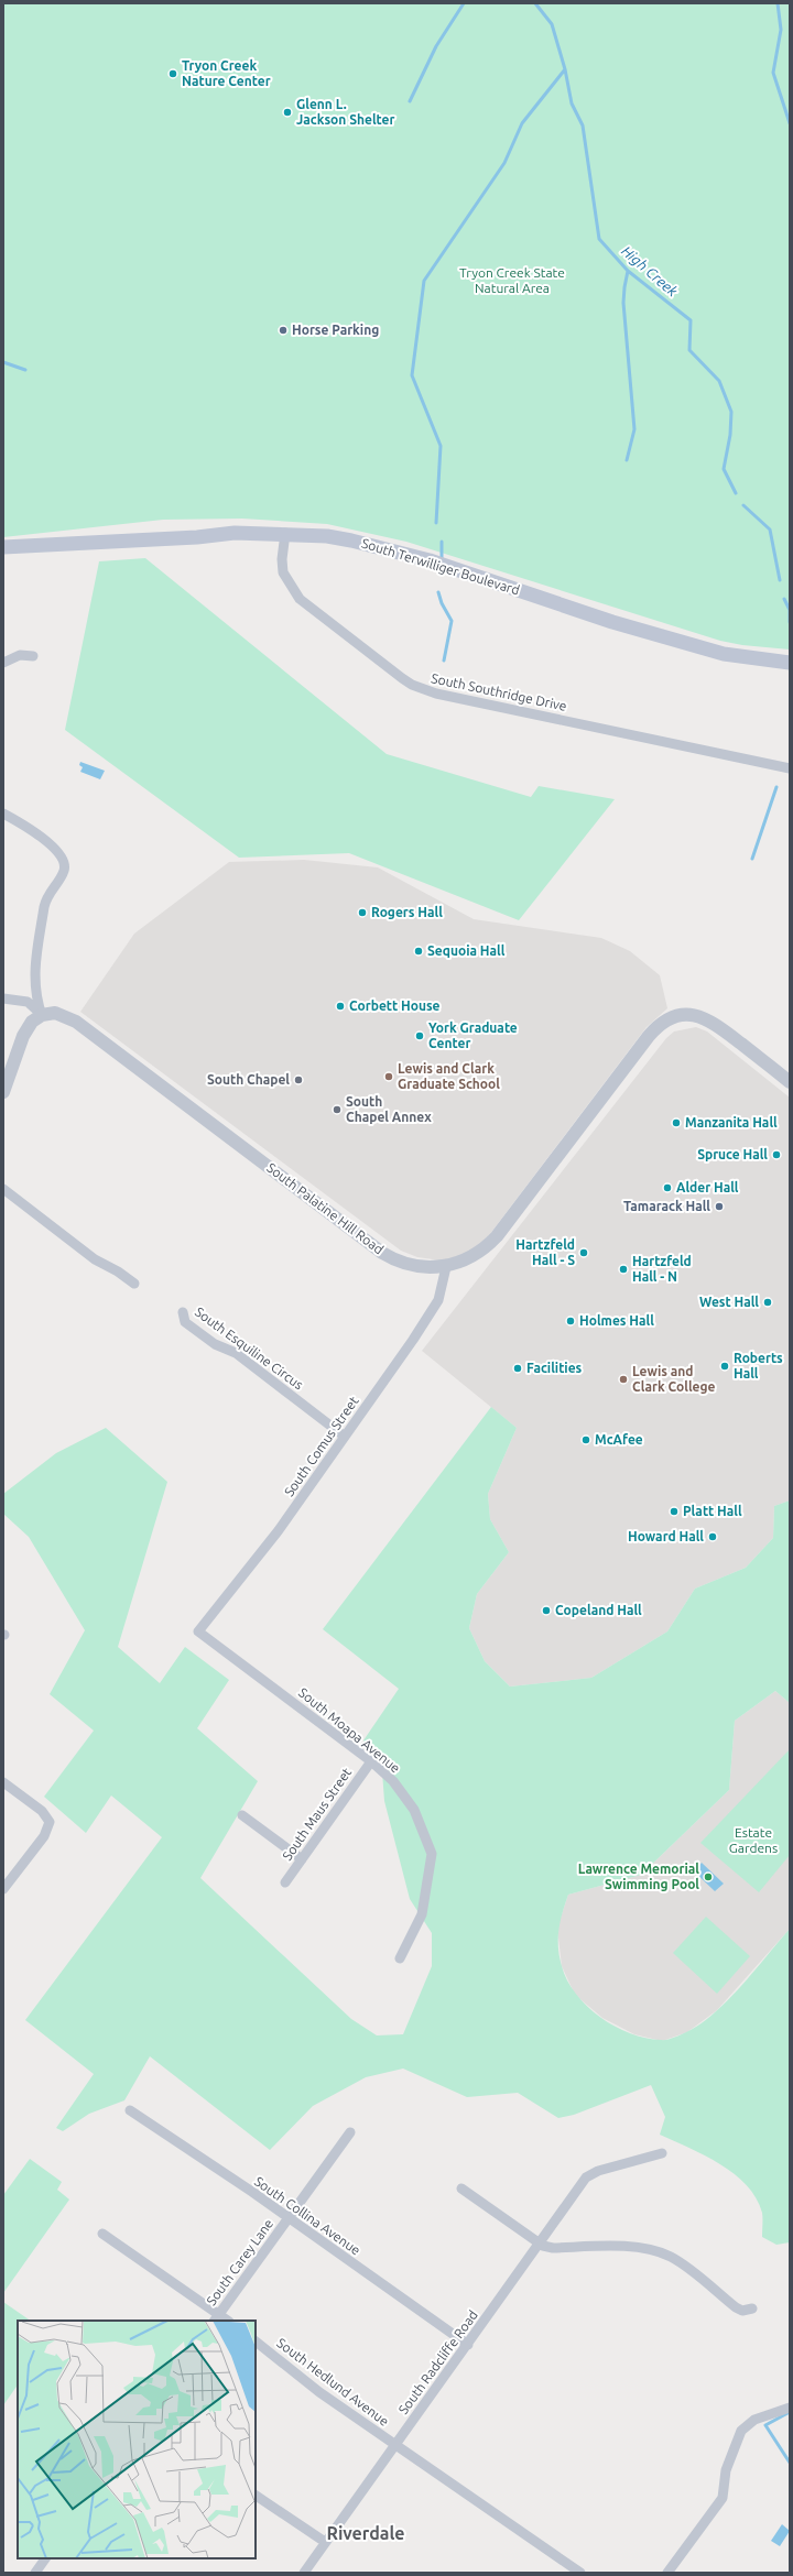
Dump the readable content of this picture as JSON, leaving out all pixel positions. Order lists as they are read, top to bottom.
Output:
{
  "streets": {
    "main road": ["South Terwilliger Boulevard"],
    "street": [
      "South Southridge Drive",
      "South Palatine Hill Road",
      "South Esquiline Circus",
      "South Comus Street",
      "South Moapa Avenue",
      "South Maus Street",
      "South Collina Avenue",
      "South Carey Lane",
      "South Radcliffe Road",
      "South Hedlund Avenue"
    ]
  },
  "crossings": [
    ["South Terwilliger Boulevard", "South Southridge Drive"],
    ["South Palatine Hill Road", "South Comus Street"],
    ["South Esquiline Circus", "South Comus Street"],
    ["South Comus Street", "South Moapa Avenue"],
    ["South Moapa Avenue", "South Maus Street"],
    ["South Collina Avenue", "South Carey Lane"],
    ["South Collina Avenue", "South Radcliffe Road"],
    ["South Radcliffe Road", "South Hedlund Avenue"]
  ],
  "districts": ["Riverdale"],
  "water": ["High Creek"],
  "parks": ["Tryon Creek State Natural Area", "Estate Gardens"],
  "places": [
    "Tryon Creek Nature Center",
    "Glenn L. Jackson Shelter",
    "Horse Parking",
    "Rogers Hall",
    "Sequoia Hall",
    "Corbett House",
    "York Graduate Center",
    "Lewis and Clark Graduate School",
    "South Chapel",
    "South Chapel Annex",
    "Manzanita Hall",
    "Spruce Hall",
    "Alder Hall",
    "Tamarack Hall",
    "Hartzfeld Hall - S",
    "Hartzfeld Hall - N",
    "West Hall",
    "Holmes Hall",
    "Roberts Hall",
    "Facilities",
    "Lewis and Clark College",
    "McAfee",
    "Platt Hall",
    "Howard Hall",
    "Copeland Hall",
    "Lawrence Memorial Swimming Pool"
  ]
}
